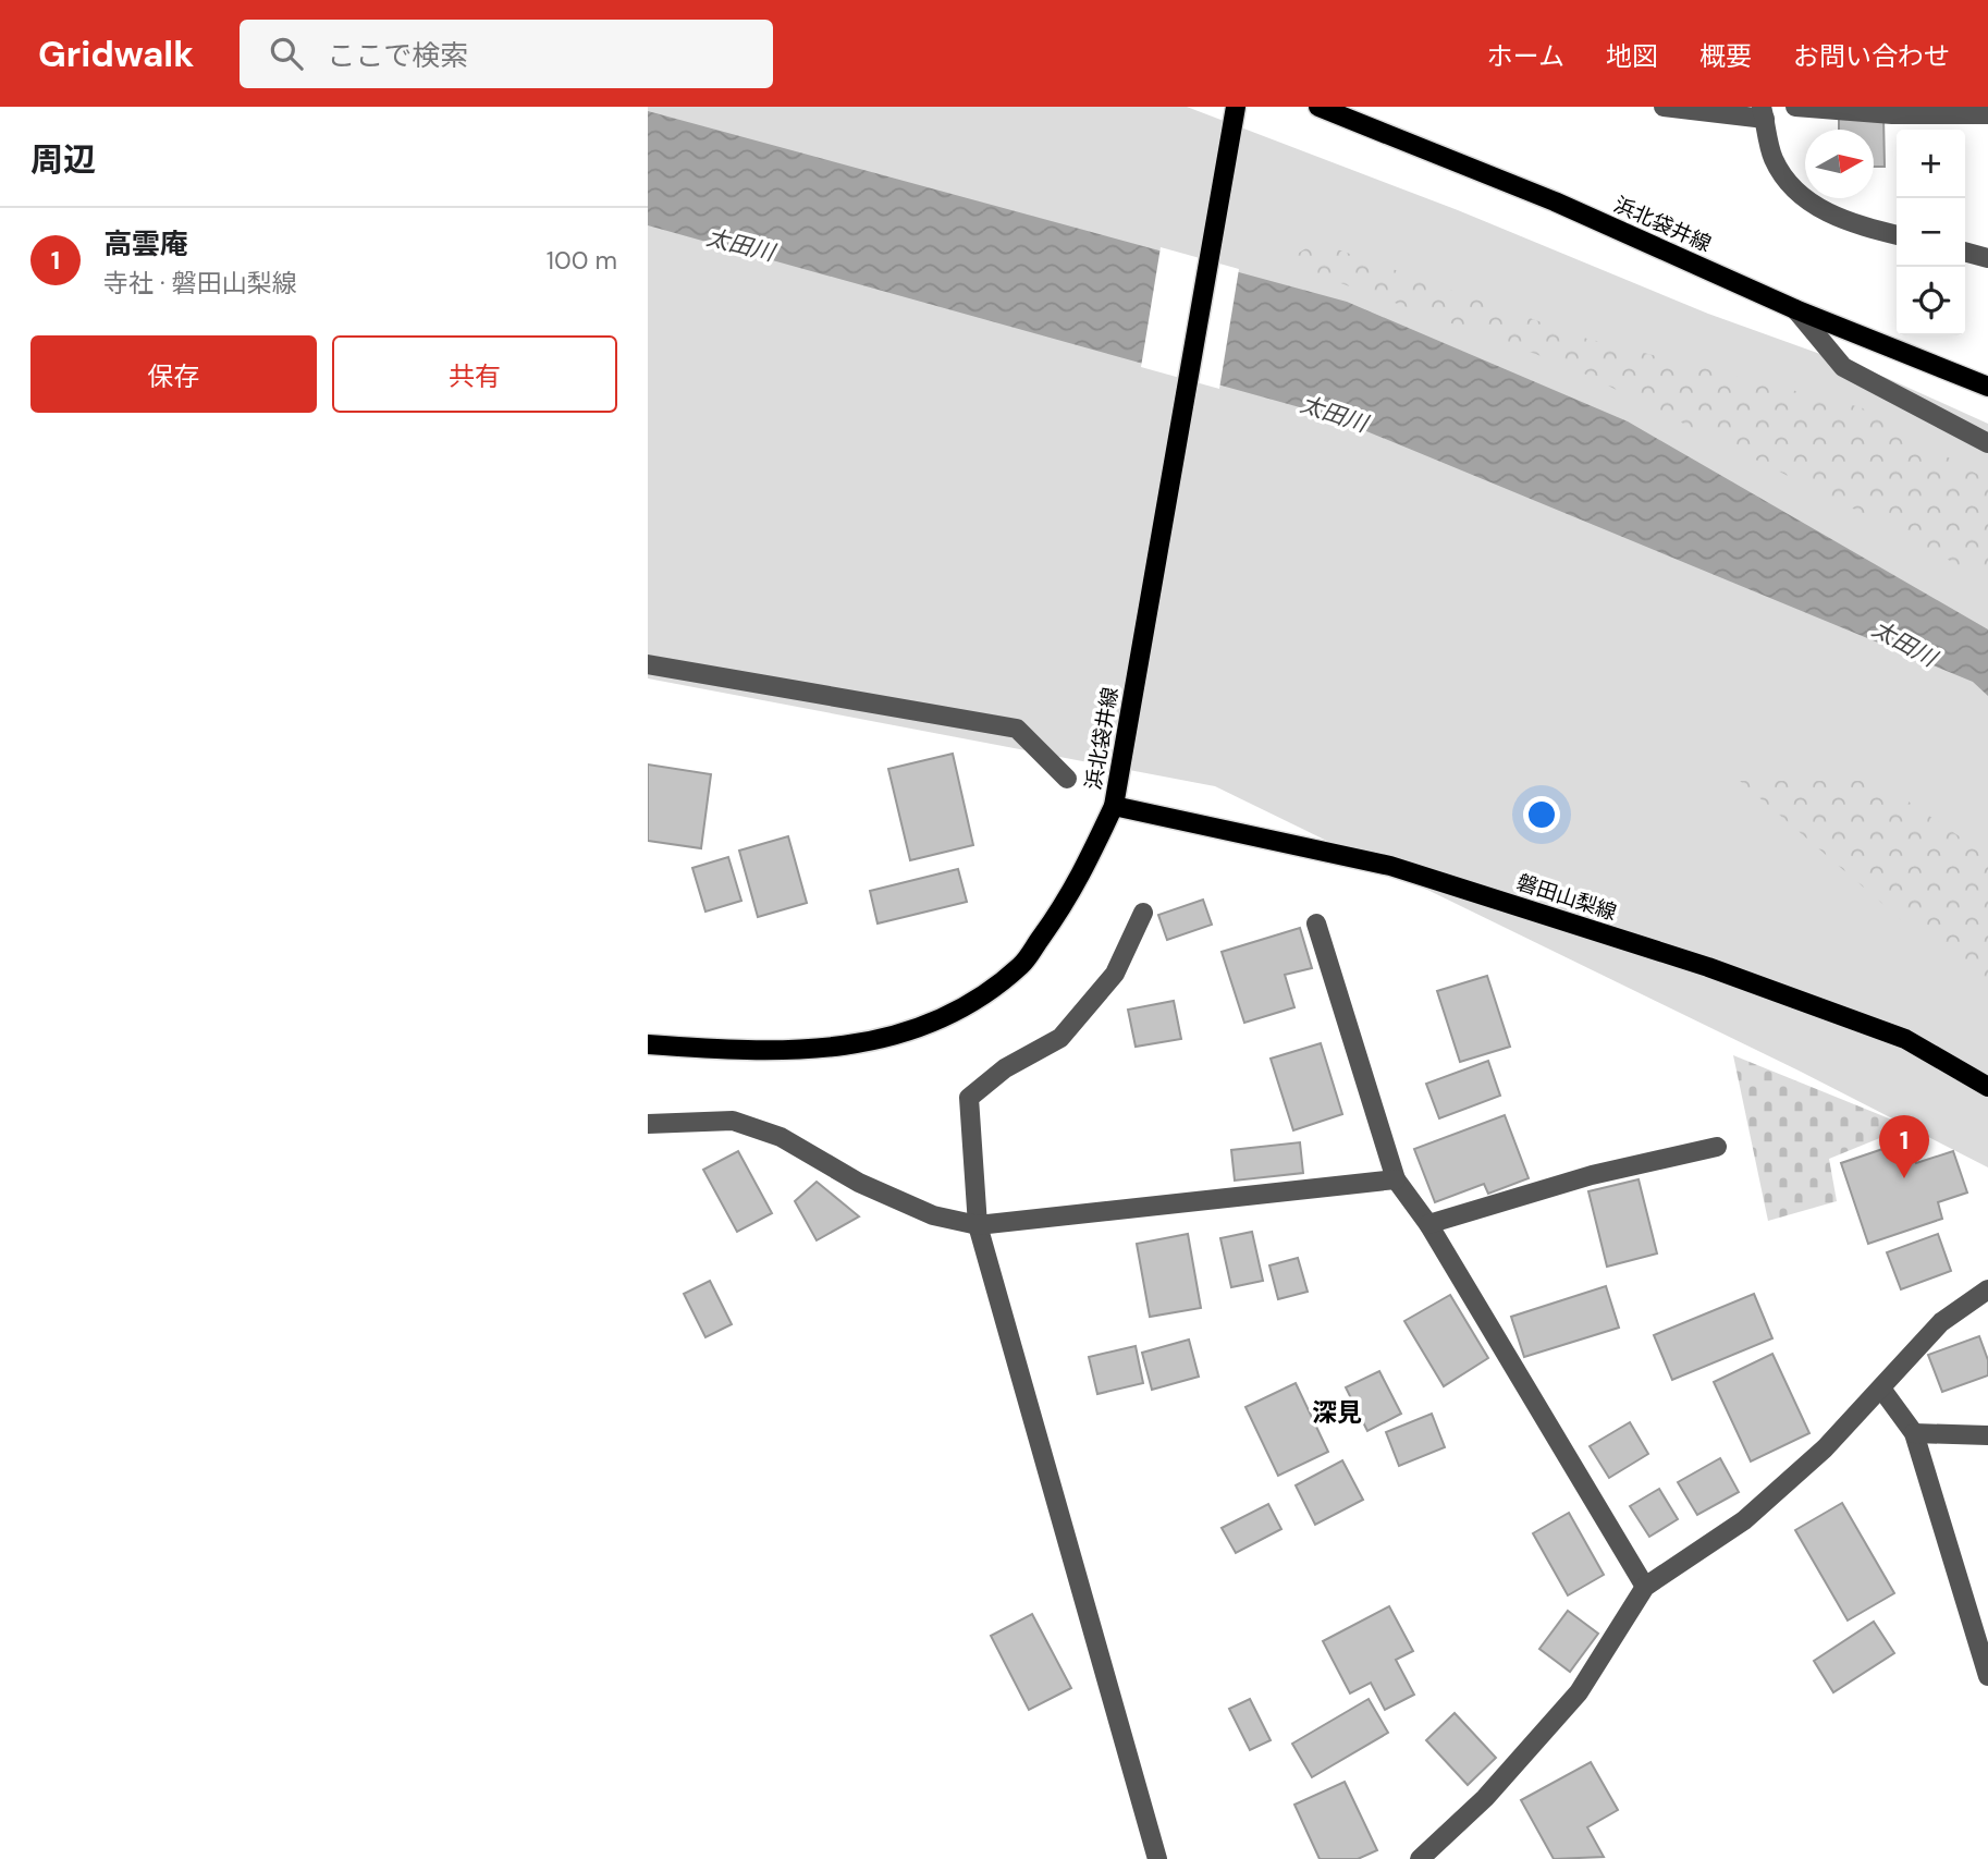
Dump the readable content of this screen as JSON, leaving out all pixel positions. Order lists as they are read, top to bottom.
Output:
{
  "streets": {
    "main road": ["浜北袋井線", "磐田山梨線"]
  },
  "crossings": [
    ["浜北袋井線", "磐田山梨線"]
  ],
  "districts": ["深見"],
  "water": ["太田川"],
  "north": "right",
  "page": {
    "header": "Gridwalk",
    "search": "ここで検索",
    "nav": [
      "ホーム",
      "地図",
      "概要",
      "お問い合わせ"
    ],
    "heading": "周辺",
    "map_buttons": ["+", "−"],
    "list": [
      {
        "mark": "1",
        "name": "高雲庵",
        "note": "寺社 · 磐田山梨線",
        "value": "100 m"
      }
    ],
    "buttons": ["保存", "共有"],
    "pins": "1"
  }
}
